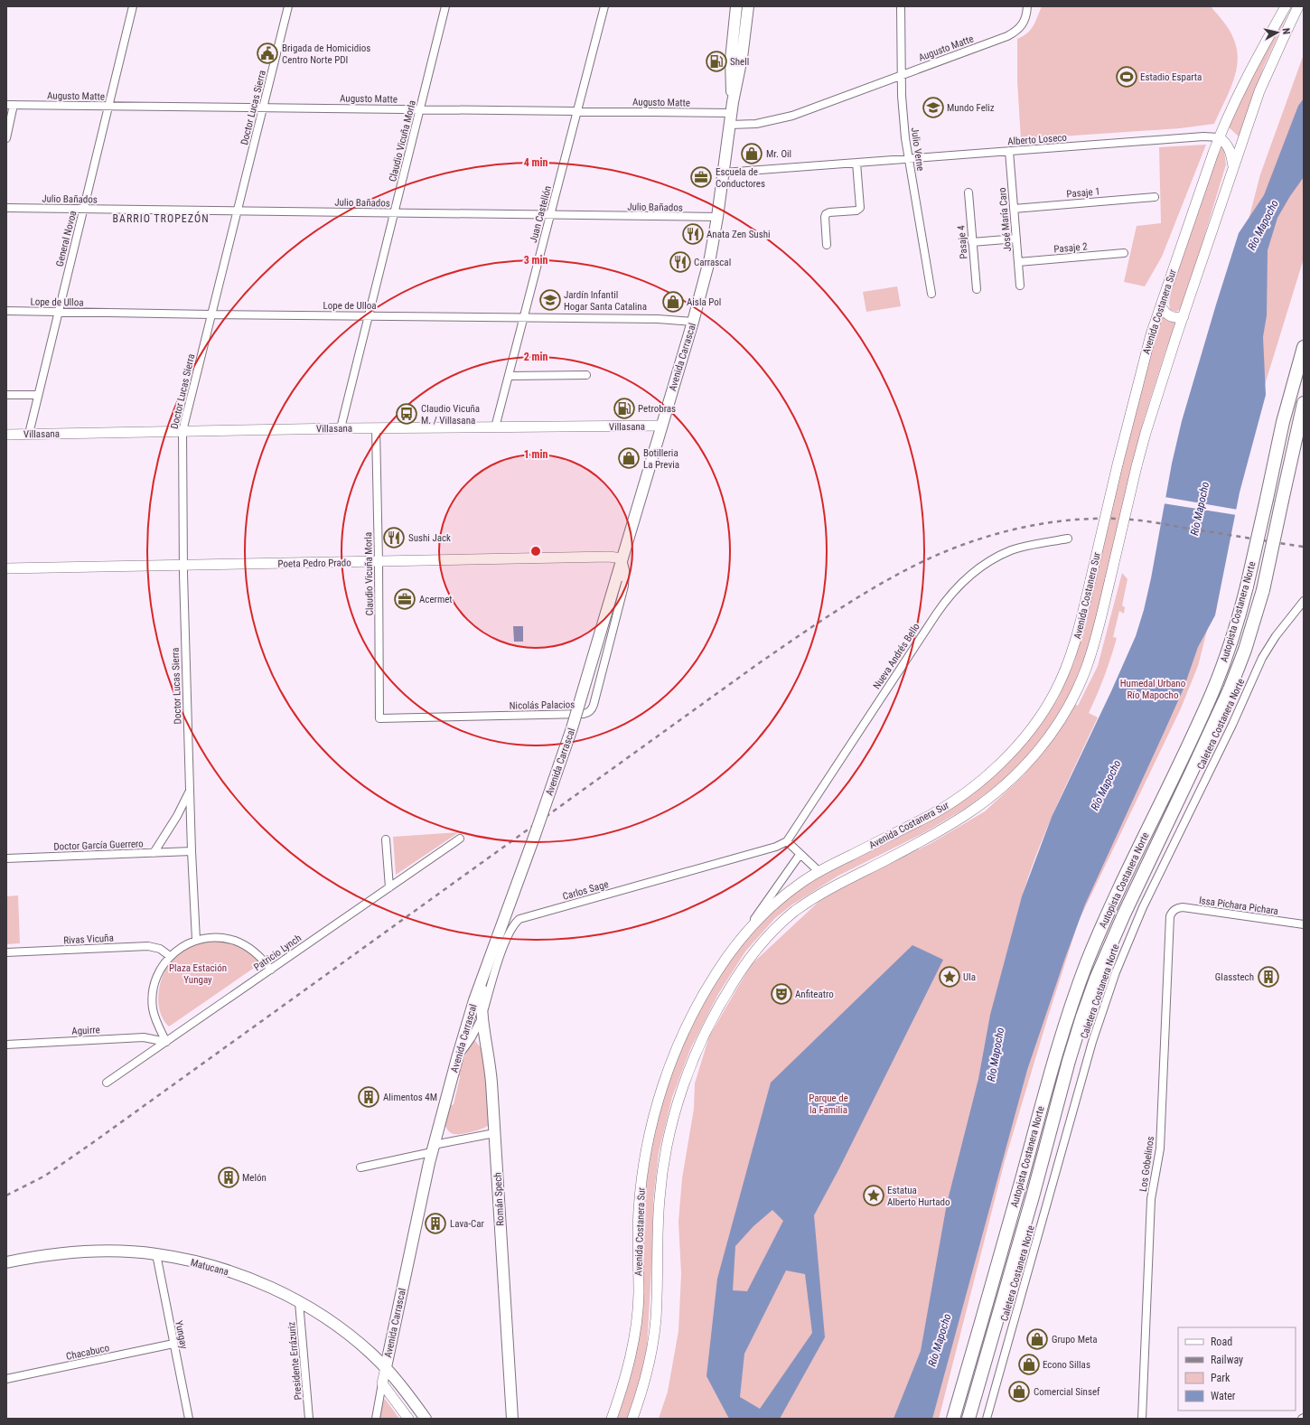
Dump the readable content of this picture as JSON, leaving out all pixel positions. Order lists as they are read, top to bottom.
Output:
{
  "streets": {
    "highway": ["Autopista Costanera Norte"],
    "main road": [
      "Avenida Costanera Sur",
      "Avenida Carrascal",
      "Villasana",
      "Poeta Pedro Prado",
      "Román Spech",
      "Matucana"
    ],
    "street": [
      "Augusto Matte",
      "Doctor Lucas Sierra",
      "Alberto Loseco",
      "Claudio Vicuña Morla",
      "Julio Verne",
      "Pasaje 1",
      "Julio Bañados",
      "Juan Castellón",
      "José María Caro",
      "General Novoa",
      "Pasaje 4",
      "Pasaje 2",
      "Lope de Ulloa",
      "Nueva Andrés Bello",
      "Nicolás Palacios",
      "Caletera Costanera Norte",
      "Doctor García Guerrero",
      "Carlos Sage",
      "Issa Pichara Pichara",
      "Rivas Vicuña",
      "Patricio Lynch",
      "Aguirre",
      "Los Gobelinos",
      "Yungay",
      "Chacabuco",
      "Presidente Errázuriz"
    ]
  },
  "crossings": [
    ["Augusto Matte", "Doctor Lucas Sierra"],
    ["Augusto Matte", "Claudio Vicuña Morla"],
    ["Augusto Matte", "Julio Verne"],
    ["Augusto Matte", "Juan Castellón"],
    ["Augusto Matte", "General Novoa"],
    ["Augusto Matte", "Avenida Carrascal"],
    ["Doctor Lucas Sierra", "Julio Bañados"],
    ["Doctor Lucas Sierra", "Lope de Ulloa"],
    ["Doctor Lucas Sierra", "Villasana"],
    ["Doctor Lucas Sierra", "Poeta Pedro Prado"],
    ["Doctor Lucas Sierra", "Doctor García Guerrero"],
    ["Alberto Loseco", "Julio Verne"],
    ["Alberto Loseco", "José María Caro"],
    ["Alberto Loseco", "Avenida Costanera Sur"],
    ["Alberto Loseco", "Avenida Carrascal"],
    ["Claudio Vicuña Morla", "Julio Bañados"],
    ["Claudio Vicuña Morla", "Lope de Ulloa"],
    ["Claudio Vicuña Morla", "Villasana"],
    ["Claudio Vicuña Morla", "Poeta Pedro Prado"],
    ["Claudio Vicuña Morla", "Nicolás Palacios"],
    ["Pasaje 1", "José María Caro"],
    ["Julio Bañados", "Juan Castellón"],
    ["Julio Bañados", "General Novoa"],
    ["Julio Bañados", "Avenida Carrascal"],
    ["Juan Castellón", "Lope de Ulloa"],
    ["Juan Castellón", "Villasana"],
    ["José María Caro", "Pasaje 2"],
    ["General Novoa", "Lope de Ulloa"],
    ["General Novoa", "Villasana"],
    ["Lope de Ulloa", "Avenida Carrascal"],
    ["Avenida Carrascal", "Villasana"],
    ["Avenida Carrascal", "Poeta Pedro Prado"],
    ["Avenida Carrascal", "Nicolás Palacios"],
    ["Avenida Carrascal", "Carlos Sage"],
    ["Avenida Carrascal", "Román Spech"],
    ["Avenida Carrascal", "Matucana"],
    ["Poeta Pedro Prado", "Nicolás Palacios"],
    ["Nueva Andrés Bello", "Carlos Sage"],
    ["Carlos Sage", "Román Spech"],
    ["Issa Pichara Pichara", "Los Gobelinos"],
    ["Patricio Lynch", "Aguirre"],
    ["Matucana", "Yungay"],
    ["Matucana", "Presidente Errázuriz"],
    ["Yungay", "Chacabuco"]
  ],
  "districts": ["BARRIO TROPEZÓN"],
  "water": ["Río Mapocho"],
  "parks": ["Humedal Urbano Río Mapocho", "Plaza Estación Yungay", "Parque de la Familia"],
  "places": {
    "public building": ["Brigada de Homicidios Centro Norte PDI"],
    "fuel station": ["Shell", "Petrobras"],
    "sports": ["Estadio Esparta"],
    "school or university": ["Mundo Feliz", "Jardín Infantil Hogar Santa Catalina"],
    "shop": [
      "Mr. Oil",
      "Aisla Pol",
      "Botilleria La Previa",
      "Grupo Meta",
      "Econo Sillas",
      "Comercial Sinsef"
    ],
    "office": ["Escuela de Conductores", "Acermet"],
    "restaurant": ["Anata Zen Sushi", "Carrascal", "Sushi Jack"],
    "bus stop": ["Claudio Vicuña M. / Villasana"],
    "place": ["Ula", "Estatua Alberto Hurtado"],
    "building": [
      "Glasstech",
      "Alimentos 4M",
      "Melón",
      "Lava-Car"
    ],
    "theatre": ["Anfiteatro"]
  },
  "legend": [
    "Road",
    "Railway",
    "Park",
    "Water"
  ],
  "north": "right",
  "rings": [
    "4 min",
    "3 min",
    "2 min",
    "1 min"
  ]
}
